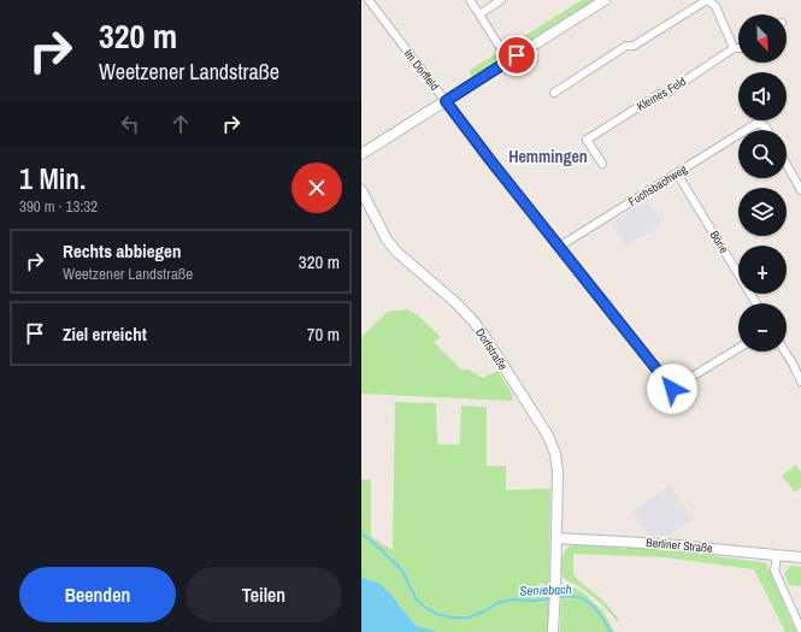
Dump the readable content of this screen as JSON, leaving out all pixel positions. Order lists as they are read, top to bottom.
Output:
{
  "streets": {
    "street": [
      "Im Dorffeld",
      "Kleines Feld",
      "Fuchsbachweg",
      "Börie",
      "Dorfstraße",
      "Berliner Straße"
    ]
  },
  "crossings": [
    ["Im Dorffeld", "Fuchsbachweg"],
    ["Fuchsbachweg", "Börie"],
    ["Dorfstraße", "Berliner Straße"]
  ],
  "districts": ["Hemmingen"],
  "water": ["Seniebach"],
  "north": "bottom right",
  "page": {
    "turn": ["320 m", "Weetzener Landstraße"],
    "map_buttons": ["+", "−"],
    "heading": ["1 Min.", "390 m · 13:32"],
    "list": [
      {
        "name": "Rechts abbiegen",
        "note": "Weetzener Landstraße",
        "value": "320 m"
      },
      {
        "name": "Ziel erreicht",
        "value": "70 m"
      }
    ],
    "buttons": ["Beenden", "Teilen"]
  }
}
